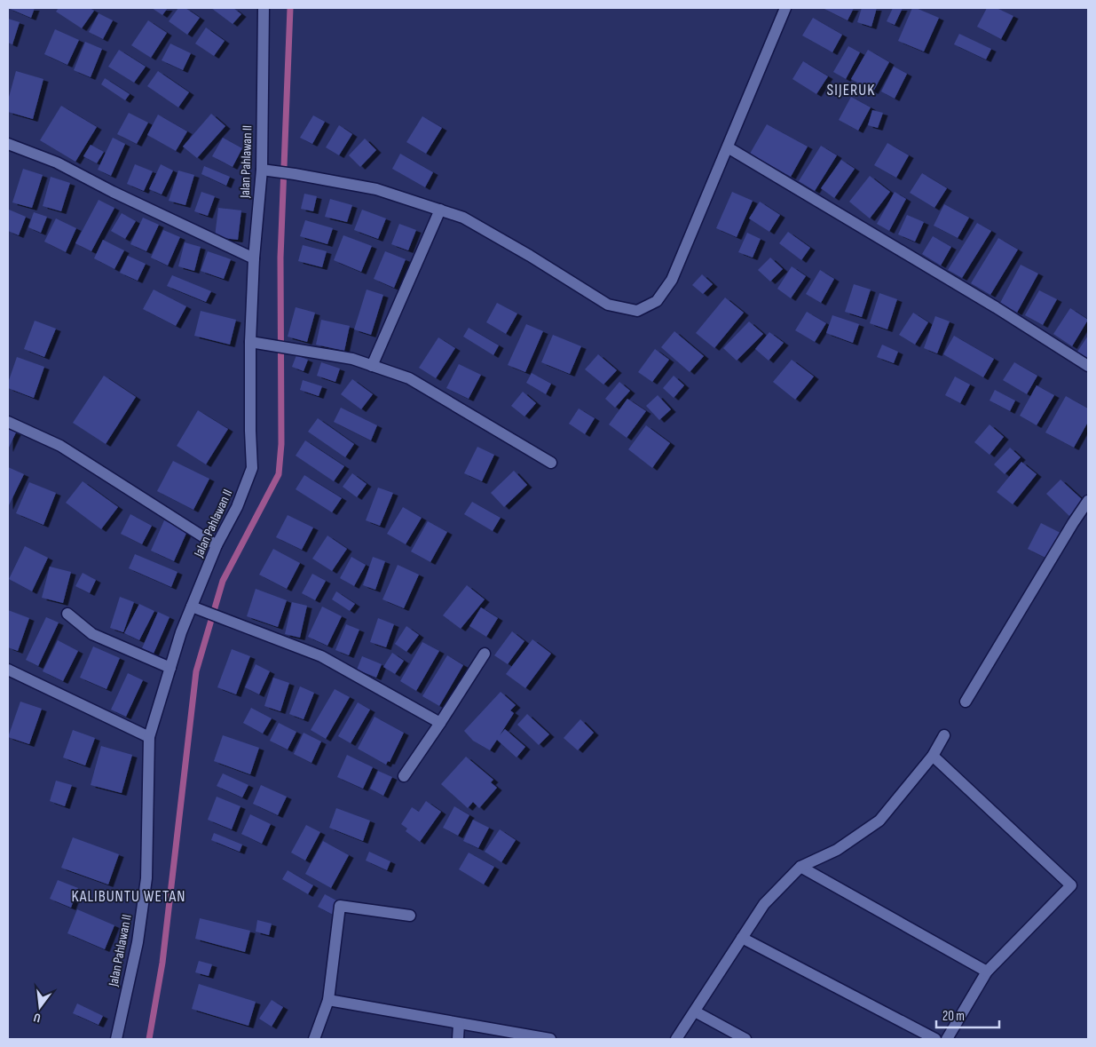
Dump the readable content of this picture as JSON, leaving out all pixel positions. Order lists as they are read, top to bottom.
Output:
{
  "streets": {
    "street": ["Jalan Pahlawan II"]
  },
  "districts": ["SIJERUK", "KALIBUNTU WETAN"],
  "scale_bar": "20 m",
  "north": "bottom"
}
